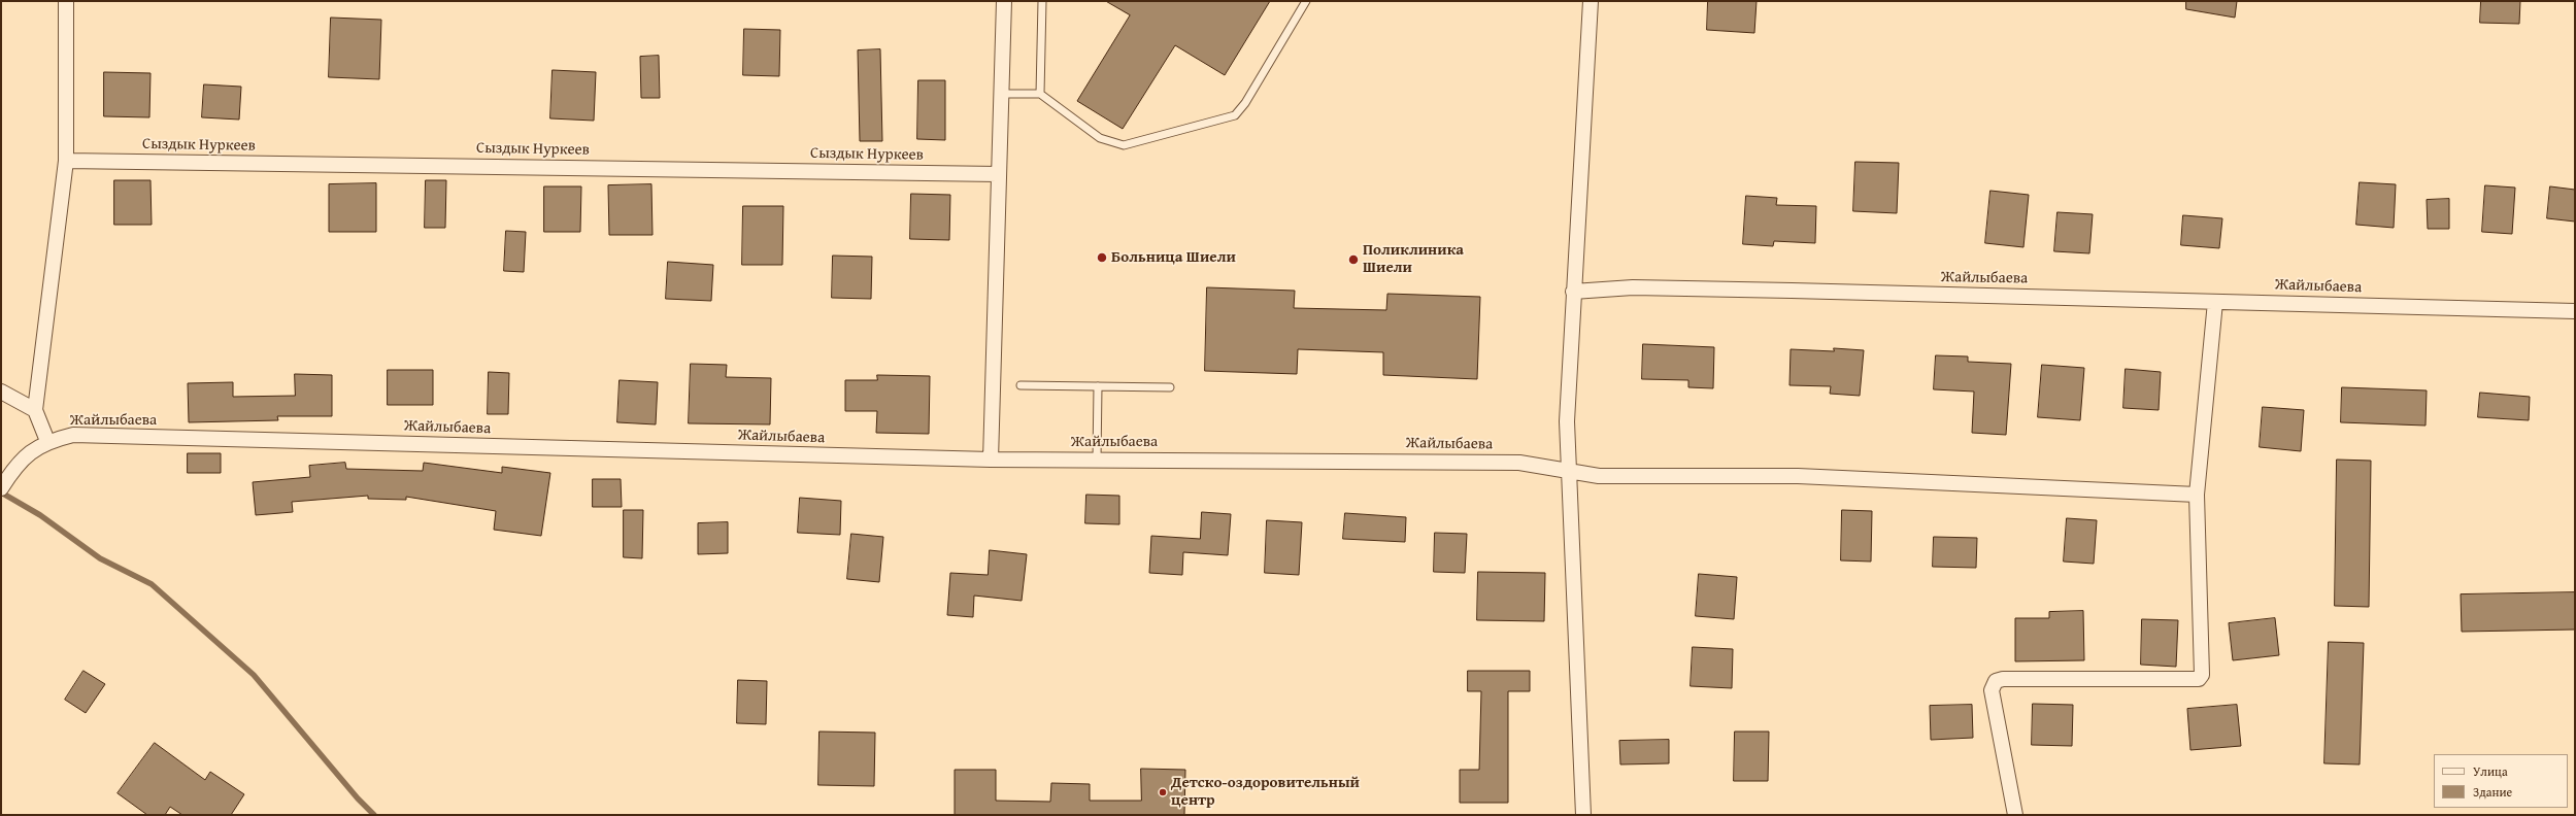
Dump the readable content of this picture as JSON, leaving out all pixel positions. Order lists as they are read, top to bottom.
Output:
{
  "streets": {
    "street": ["Сыздык Нуркеев", "Жайлыбаева"]
  },
  "places": ["Больница Шиели", "Поликлиника Шиели", "Детско-оздоровительный центр"],
  "legend": ["Улица", "Здание"]
}
